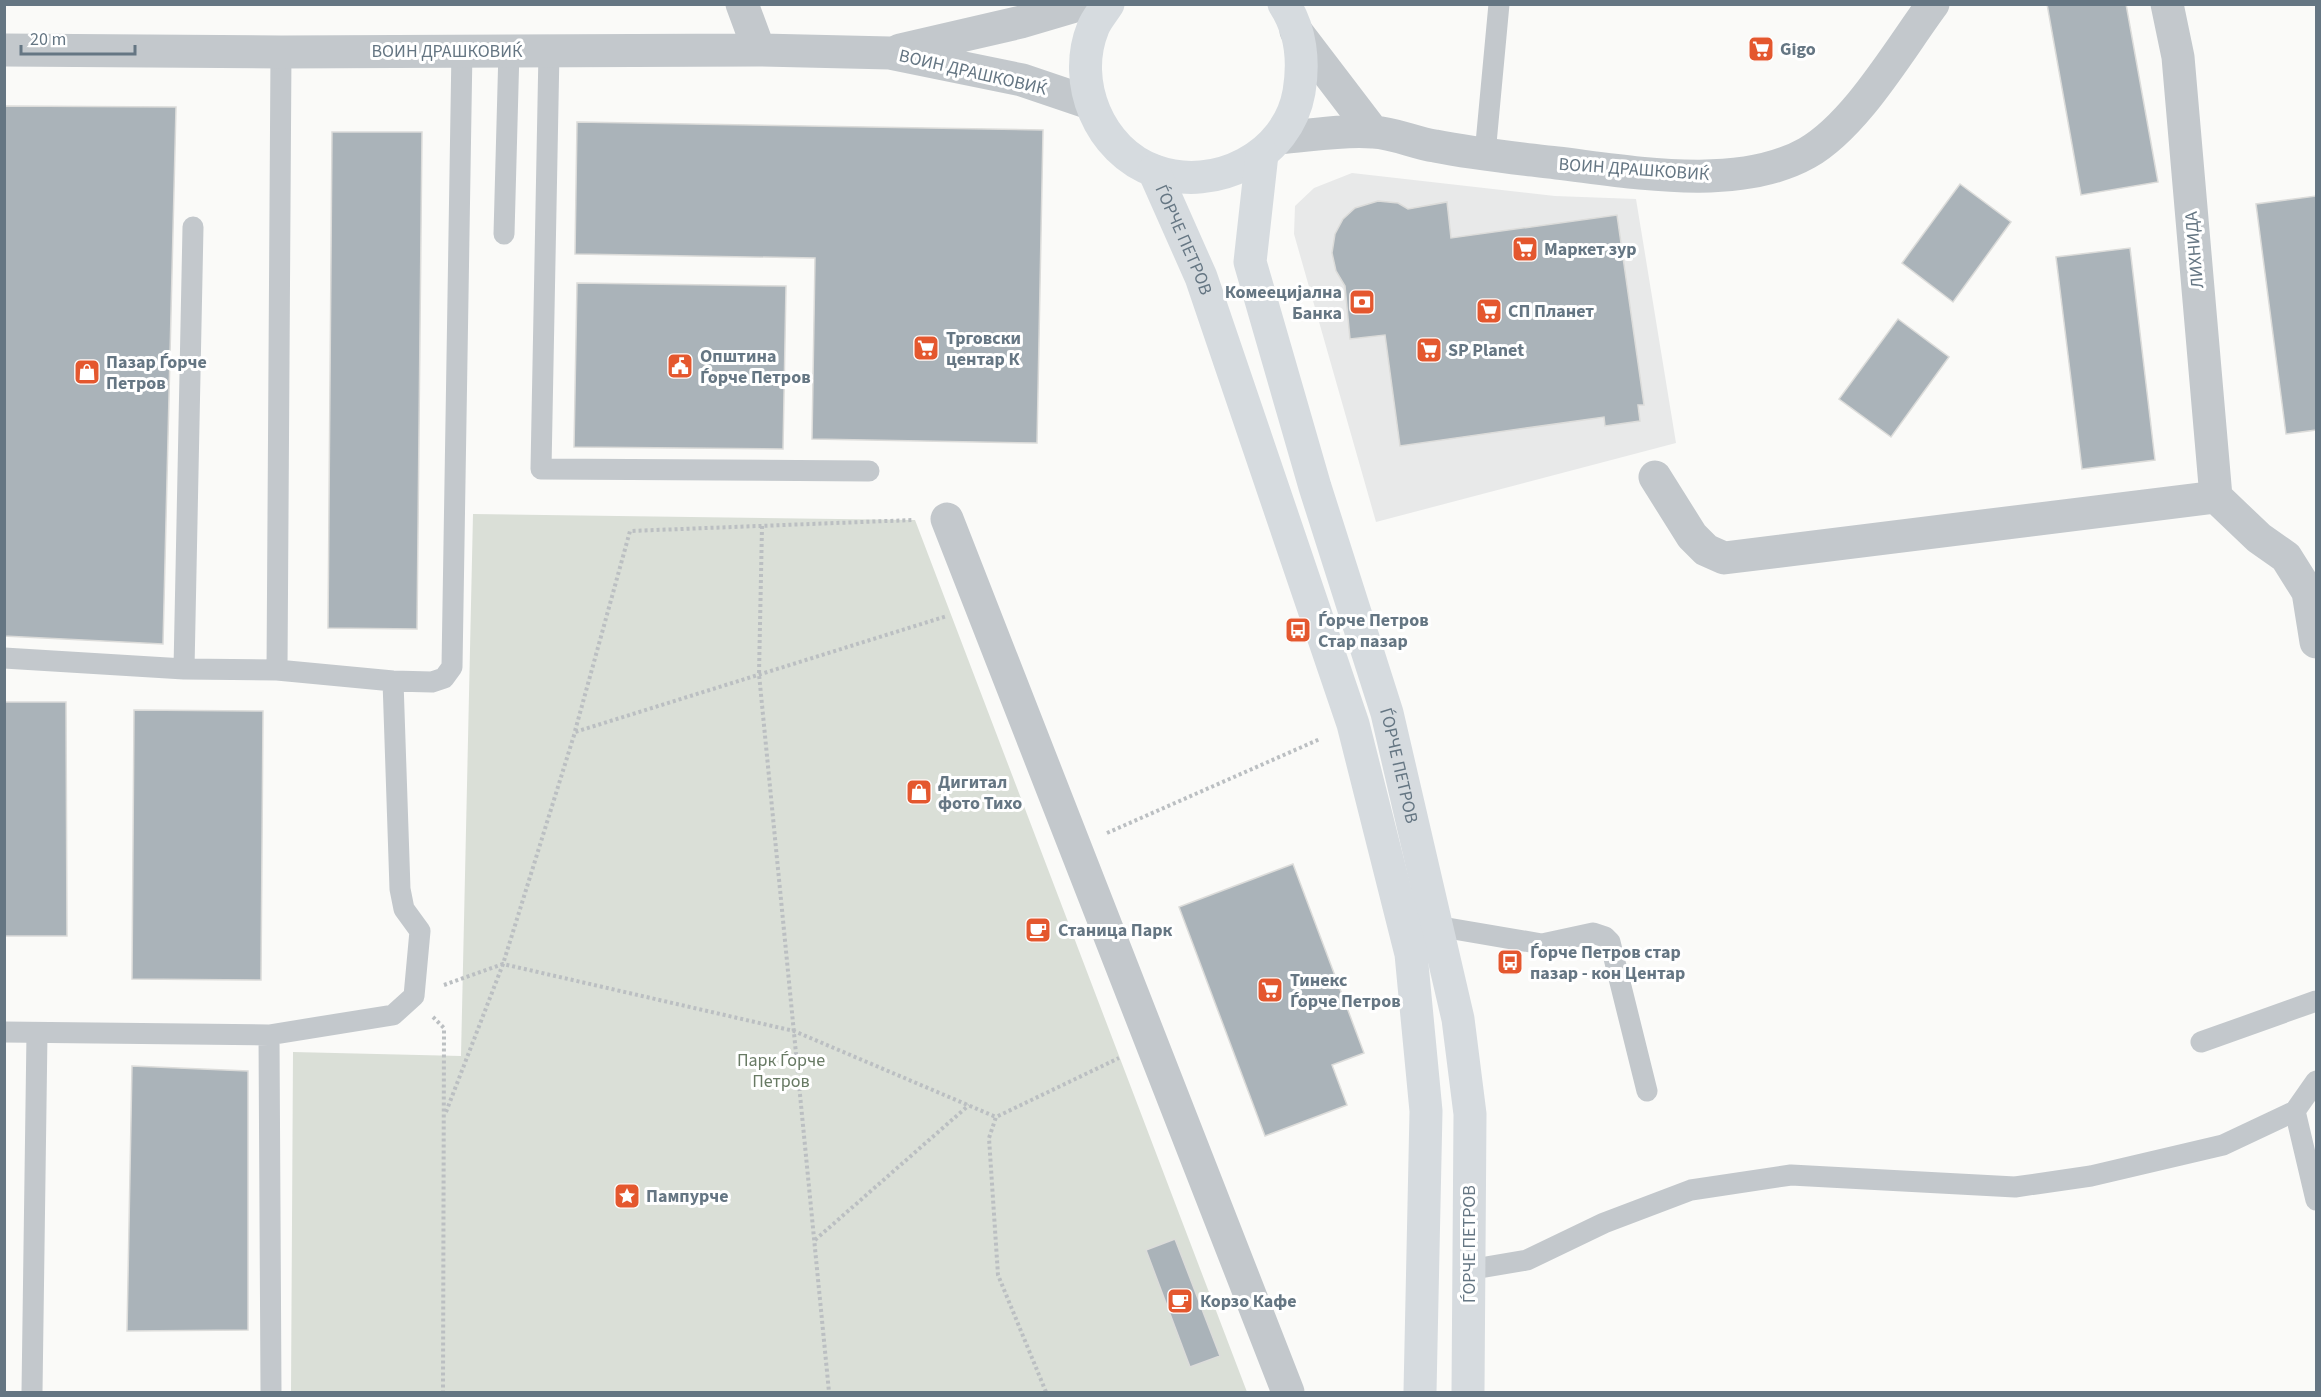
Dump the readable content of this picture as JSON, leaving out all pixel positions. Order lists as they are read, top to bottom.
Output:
{
  "streets": {
    "street": ["ВОИН ДРАШКОВИЌ", "ЃОРЧЕ ПЕТРОВ", "ЛИХНИДА"]
  },
  "crossings": [
    ["ВОИН ДРАШКОВИЌ", "ЃОРЧЕ ПЕТРОВ"]
  ],
  "parks": ["Парк Ѓорче Петров"],
  "places": {
    "supermarket": [
      "Gigo",
      "Маркет зур",
      "СП Планет",
      "Трговски центар К",
      "SP Planet",
      "Тинекс Ѓорче Петров"
    ],
    "bank": ["Комеецијална Банка"],
    "public building": ["Општина Ѓорче Петров"],
    "shop": ["Пазар Ѓорче Петров", "Дигитал фото Тихо"],
    "bus stop": ["Ѓорче Петров Стар пазар", "Ѓорче Петров стар пазар - кон Центар"],
    "cafe": ["Станица Парк", "Корзо Кафе"],
    "place": ["Пампурче"]
  },
  "scale_bar": "20 m"
}
